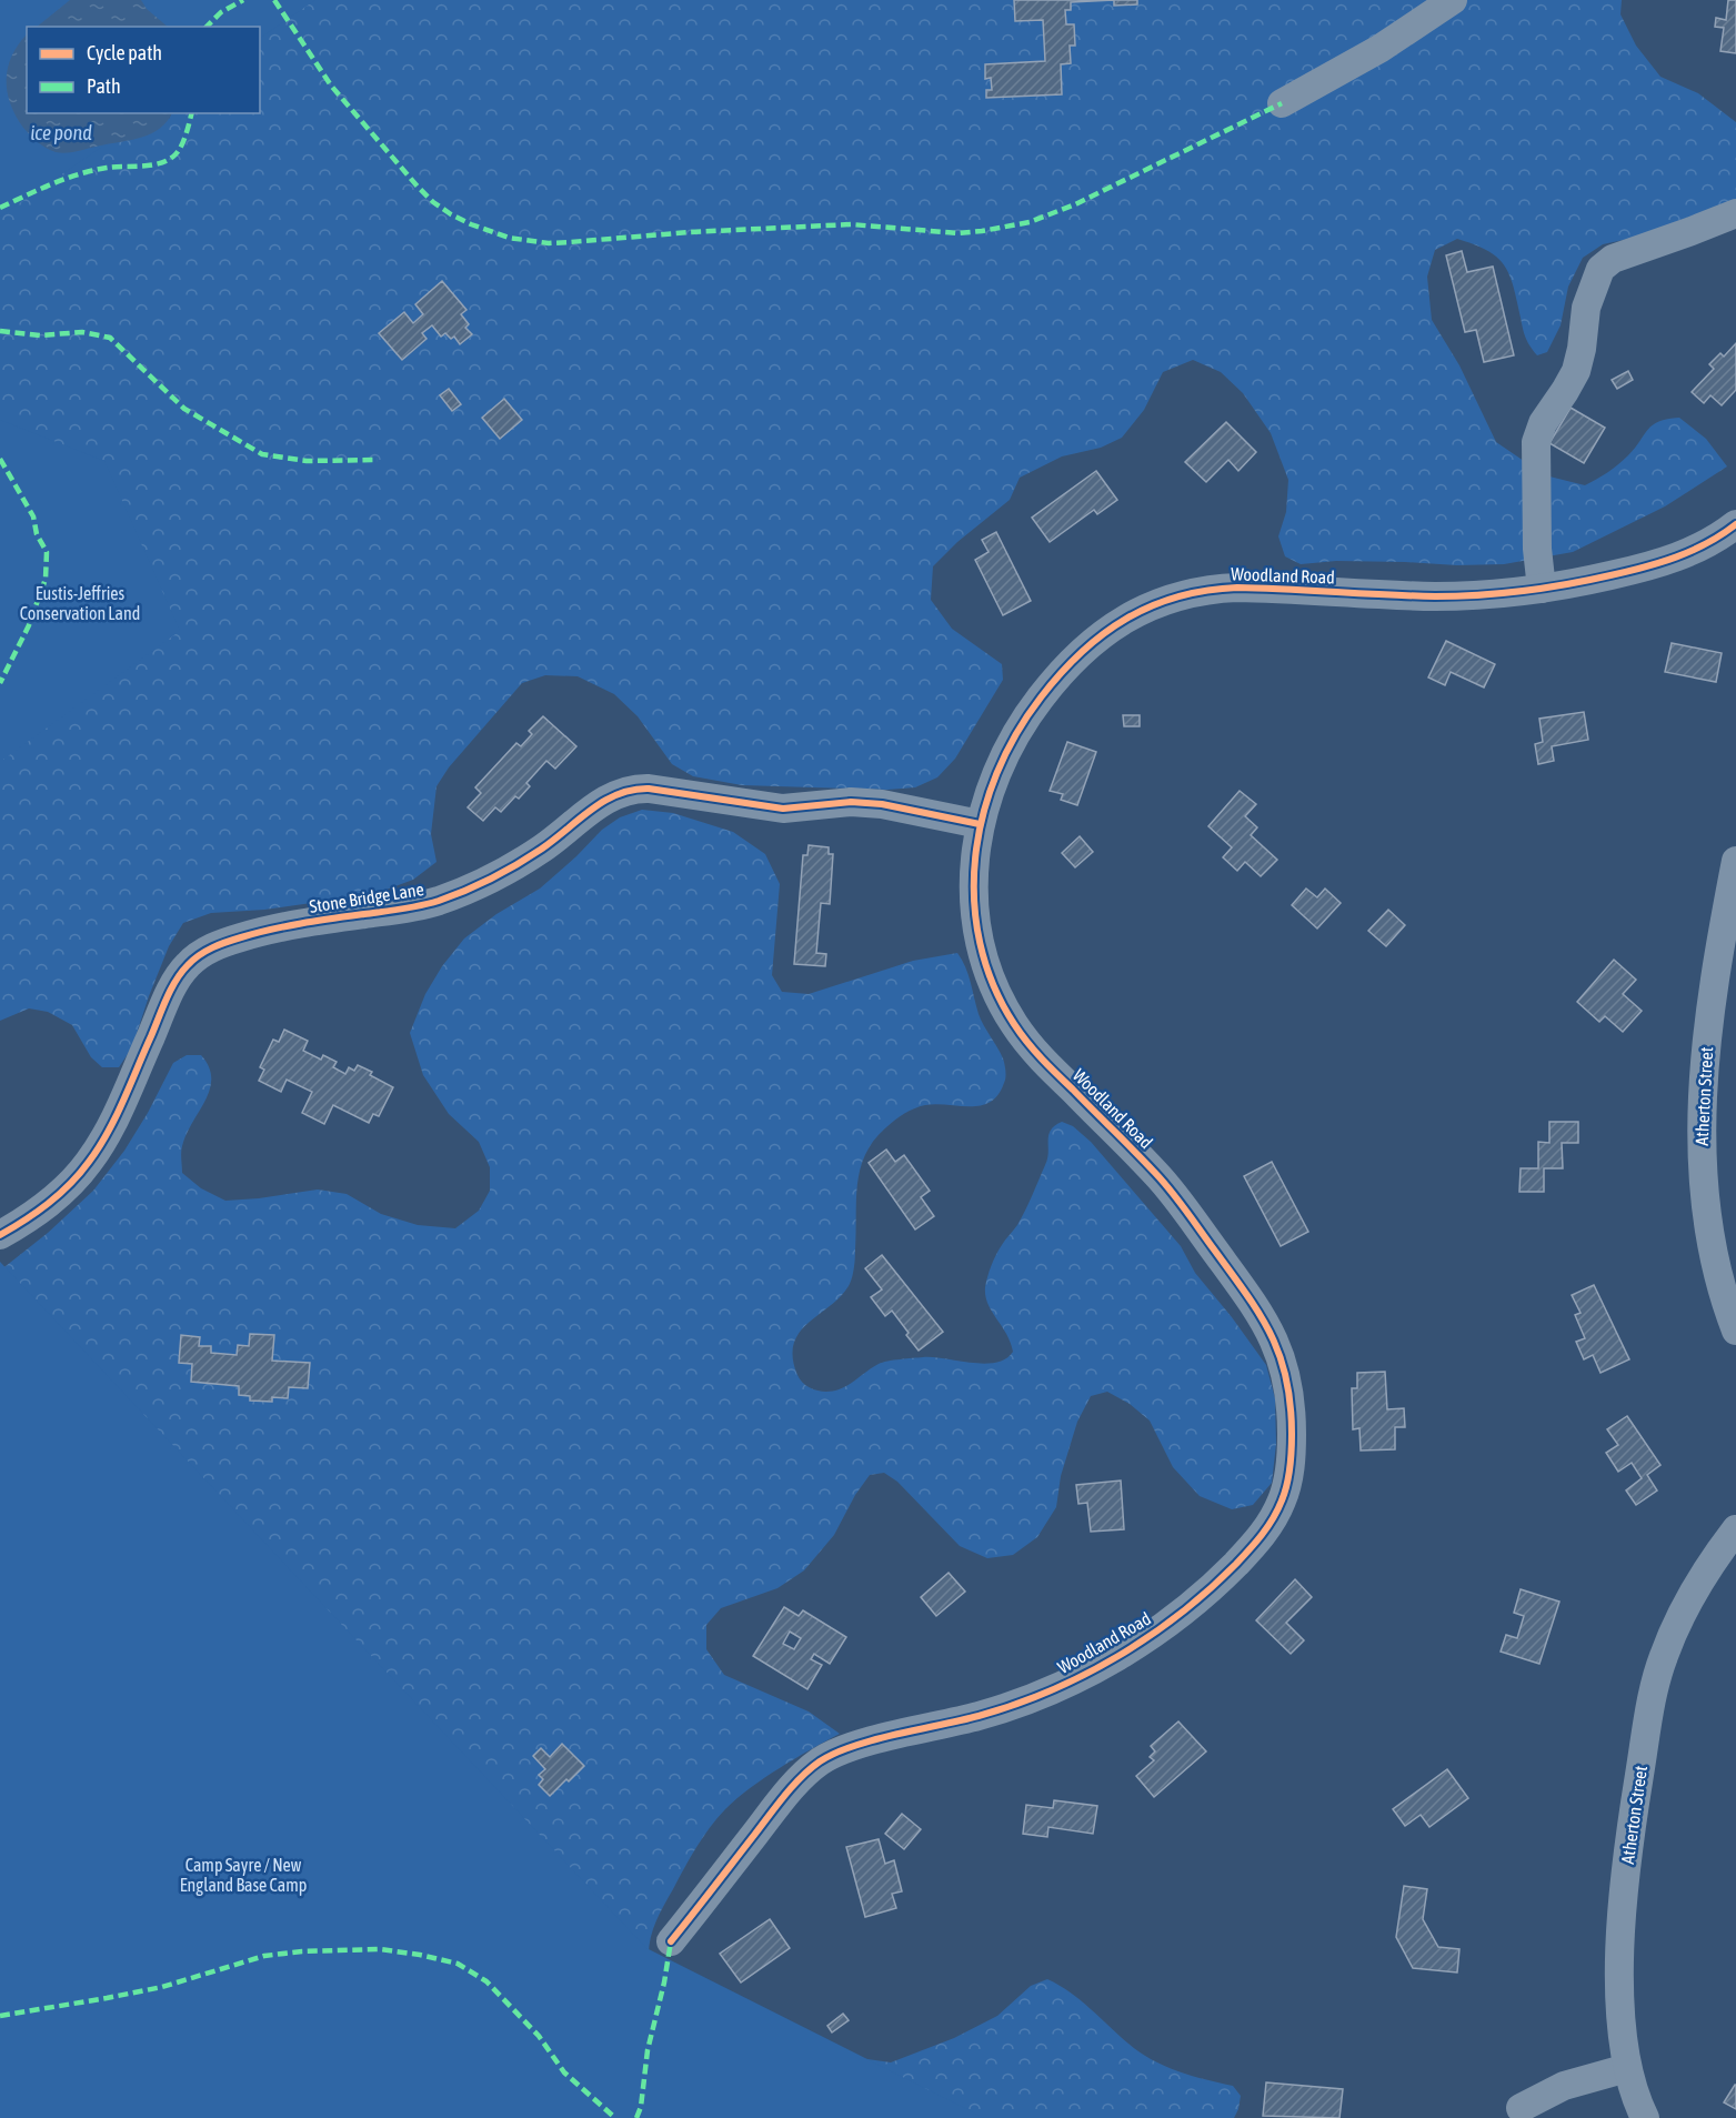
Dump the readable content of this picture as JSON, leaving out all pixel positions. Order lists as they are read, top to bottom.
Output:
{
  "streets": {
    "street": ["Woodland Road", "Stone Bridge Lane", "Atherton Street"]
  },
  "crossings": [
    ["Woodland Road", "Stone Bridge Lane"]
  ],
  "water": ["ice pond"],
  "parks": ["Eustis-Jeffries Conservation Land", "Camp Sayre / New England Base Camp"],
  "legend": ["Cycle path", "Path"]
}
